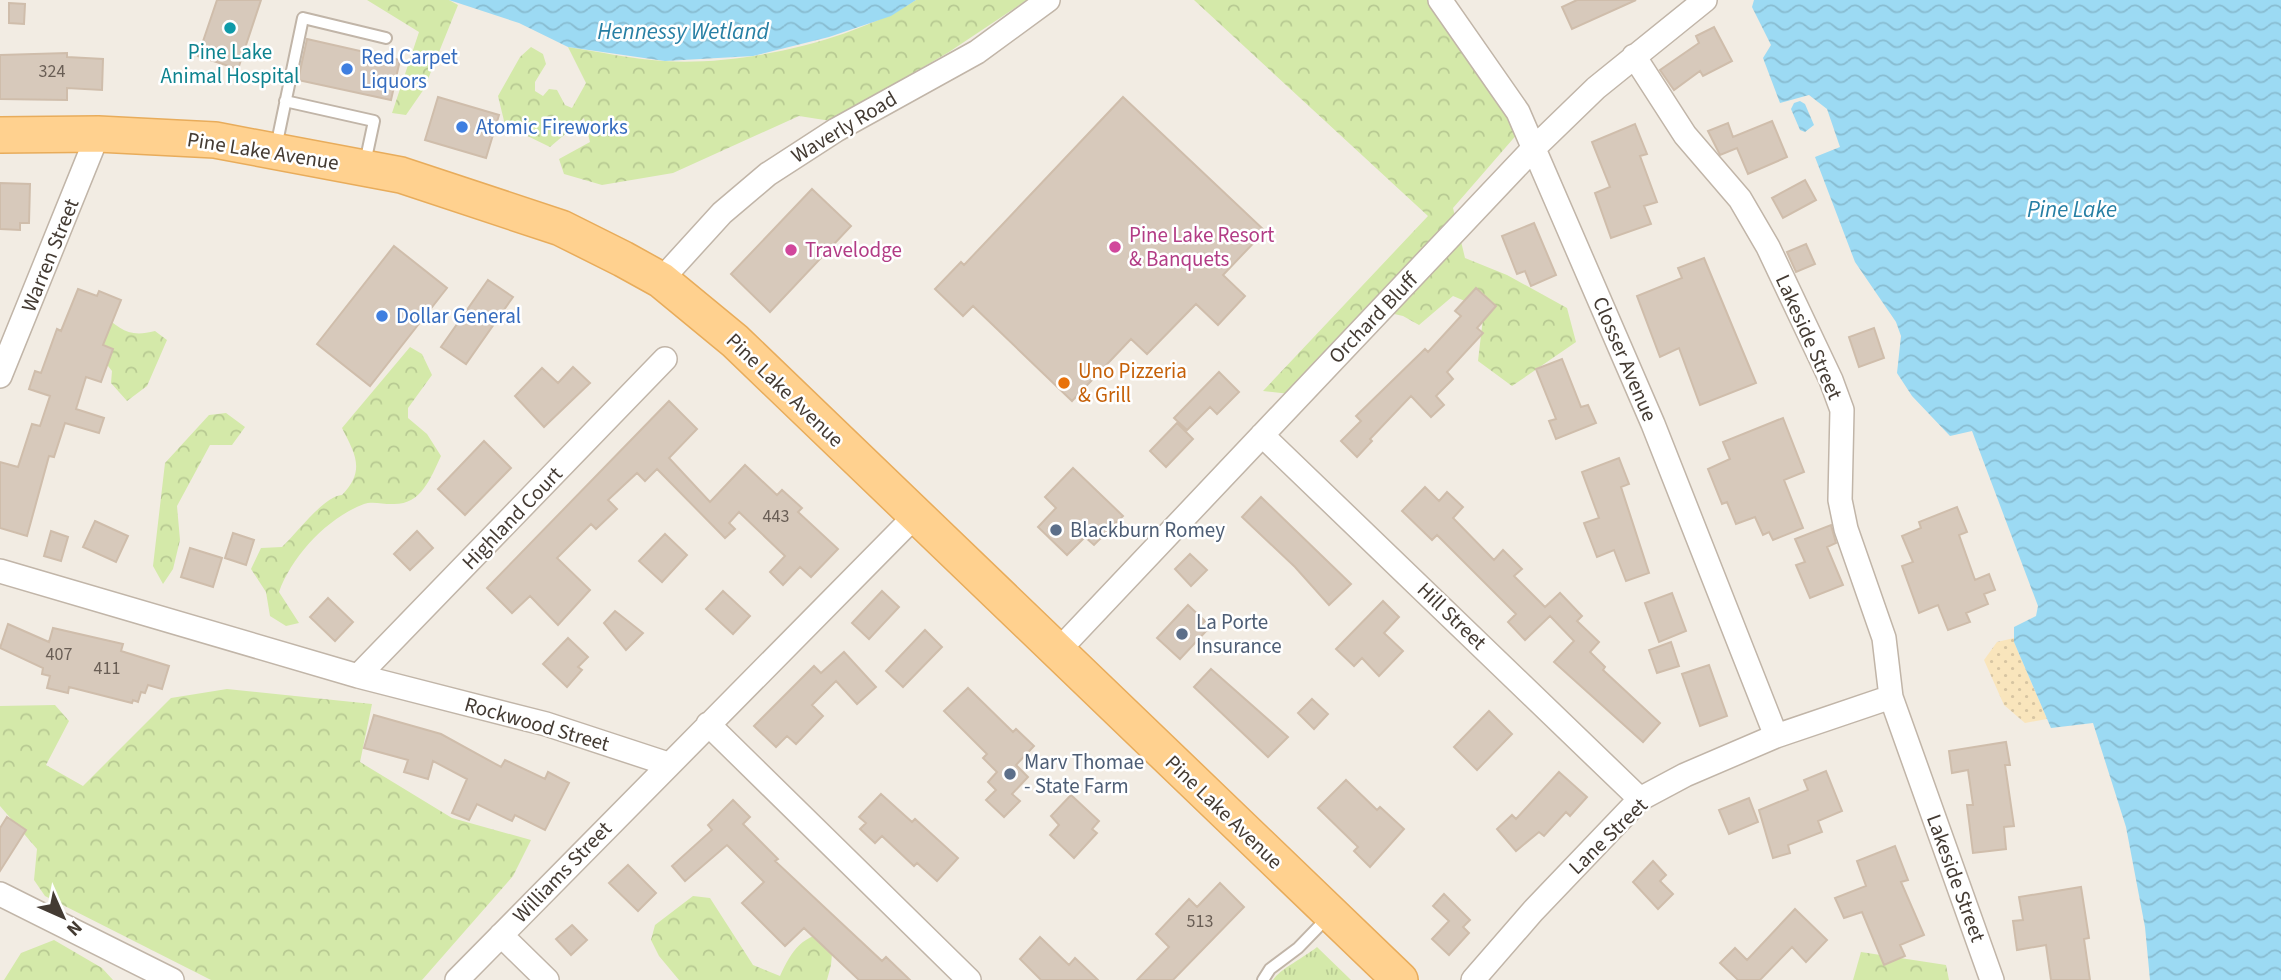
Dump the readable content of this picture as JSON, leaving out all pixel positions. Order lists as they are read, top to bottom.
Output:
{
  "streets": {
    "main road": ["Pine Lake Avenue"],
    "street": [
      "Waverly Road",
      "Warren Street",
      "Orchard Bluff",
      "Lakeside Street",
      "Closser Avenue",
      "Highland Court",
      "Hill Street",
      "Rockwood Street",
      "Lane Street",
      "Williams Street"
    ]
  },
  "crossings": [
    ["Waverly Road", "Pine Lake Avenue"],
    ["Pine Lake Avenue", "Warren Street"],
    ["Pine Lake Avenue", "Orchard Bluff"],
    ["Orchard Bluff", "Lakeside Street"],
    ["Orchard Bluff", "Closser Avenue"],
    ["Orchard Bluff", "Hill Street"],
    ["Closser Avenue", "Lane Street"],
    ["Highland Court", "Rockwood Street"],
    ["Hill Street", "Lane Street"],
    ["Rockwood Street", "Williams Street"]
  ],
  "water": ["Hennessy Wetland", "Pine Lake"],
  "places": [
    "Pine Lake Animal Hospital",
    "Red Carpet Liquors",
    "Atomic Fireworks",
    "Pine Lake Resort & Banquets",
    "Travelodge",
    "Dollar General",
    "Uno Pizzeria & Grill",
    "Blackburn Romey",
    "La Porte Insurance",
    "Marv Thomae - State Farm"
  ],
  "house_numbers": [
    "324",
    "443",
    "407",
    "411",
    "513"
  ],
  "north": "bottom right"
}
